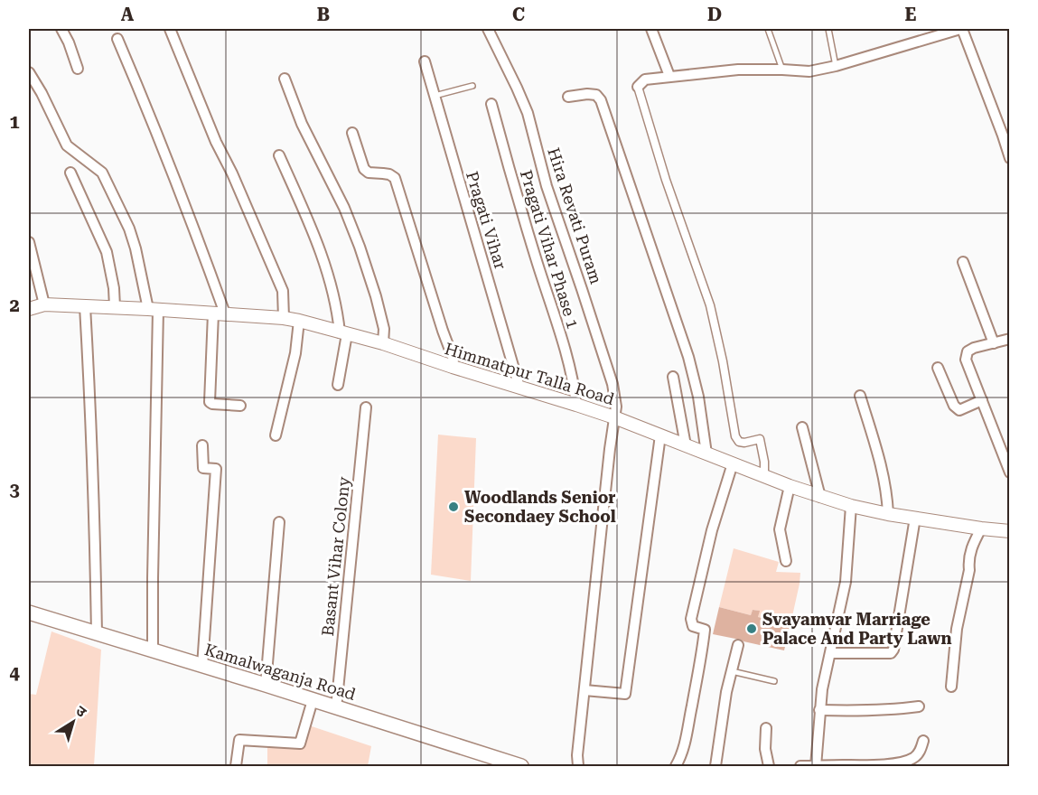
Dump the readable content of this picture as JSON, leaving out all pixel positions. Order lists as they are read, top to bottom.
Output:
{
  "streets": {
    "main road": ["Kamalwaganja Road"],
    "street": [
      "Hira Revati Puram",
      "Pragati Vihar",
      "Pragati Vihar Phase 1",
      "Himmatpur Talla Road",
      "Basant Vihar Colony"
    ]
  },
  "crossings": [
    ["Hira Revati Puram", "Himmatpur Talla Road"],
    ["Pragati Vihar", "Himmatpur Talla Road"],
    ["Pragati Vihar Phase 1", "Himmatpur Talla Road"],
    ["Basant Vihar Colony", "Kamalwaganja Road"]
  ],
  "places": ["Woodlands Senior Secondaey School", "Svayamvar Marriage Palace And Party Lawn"],
  "north": "top right",
  "grid": {
    "columns": [
      "A",
      "B",
      "C",
      "D",
      "E"
    ],
    "rows": [
      "1",
      "2",
      "3",
      "4"
    ]
  }
}
